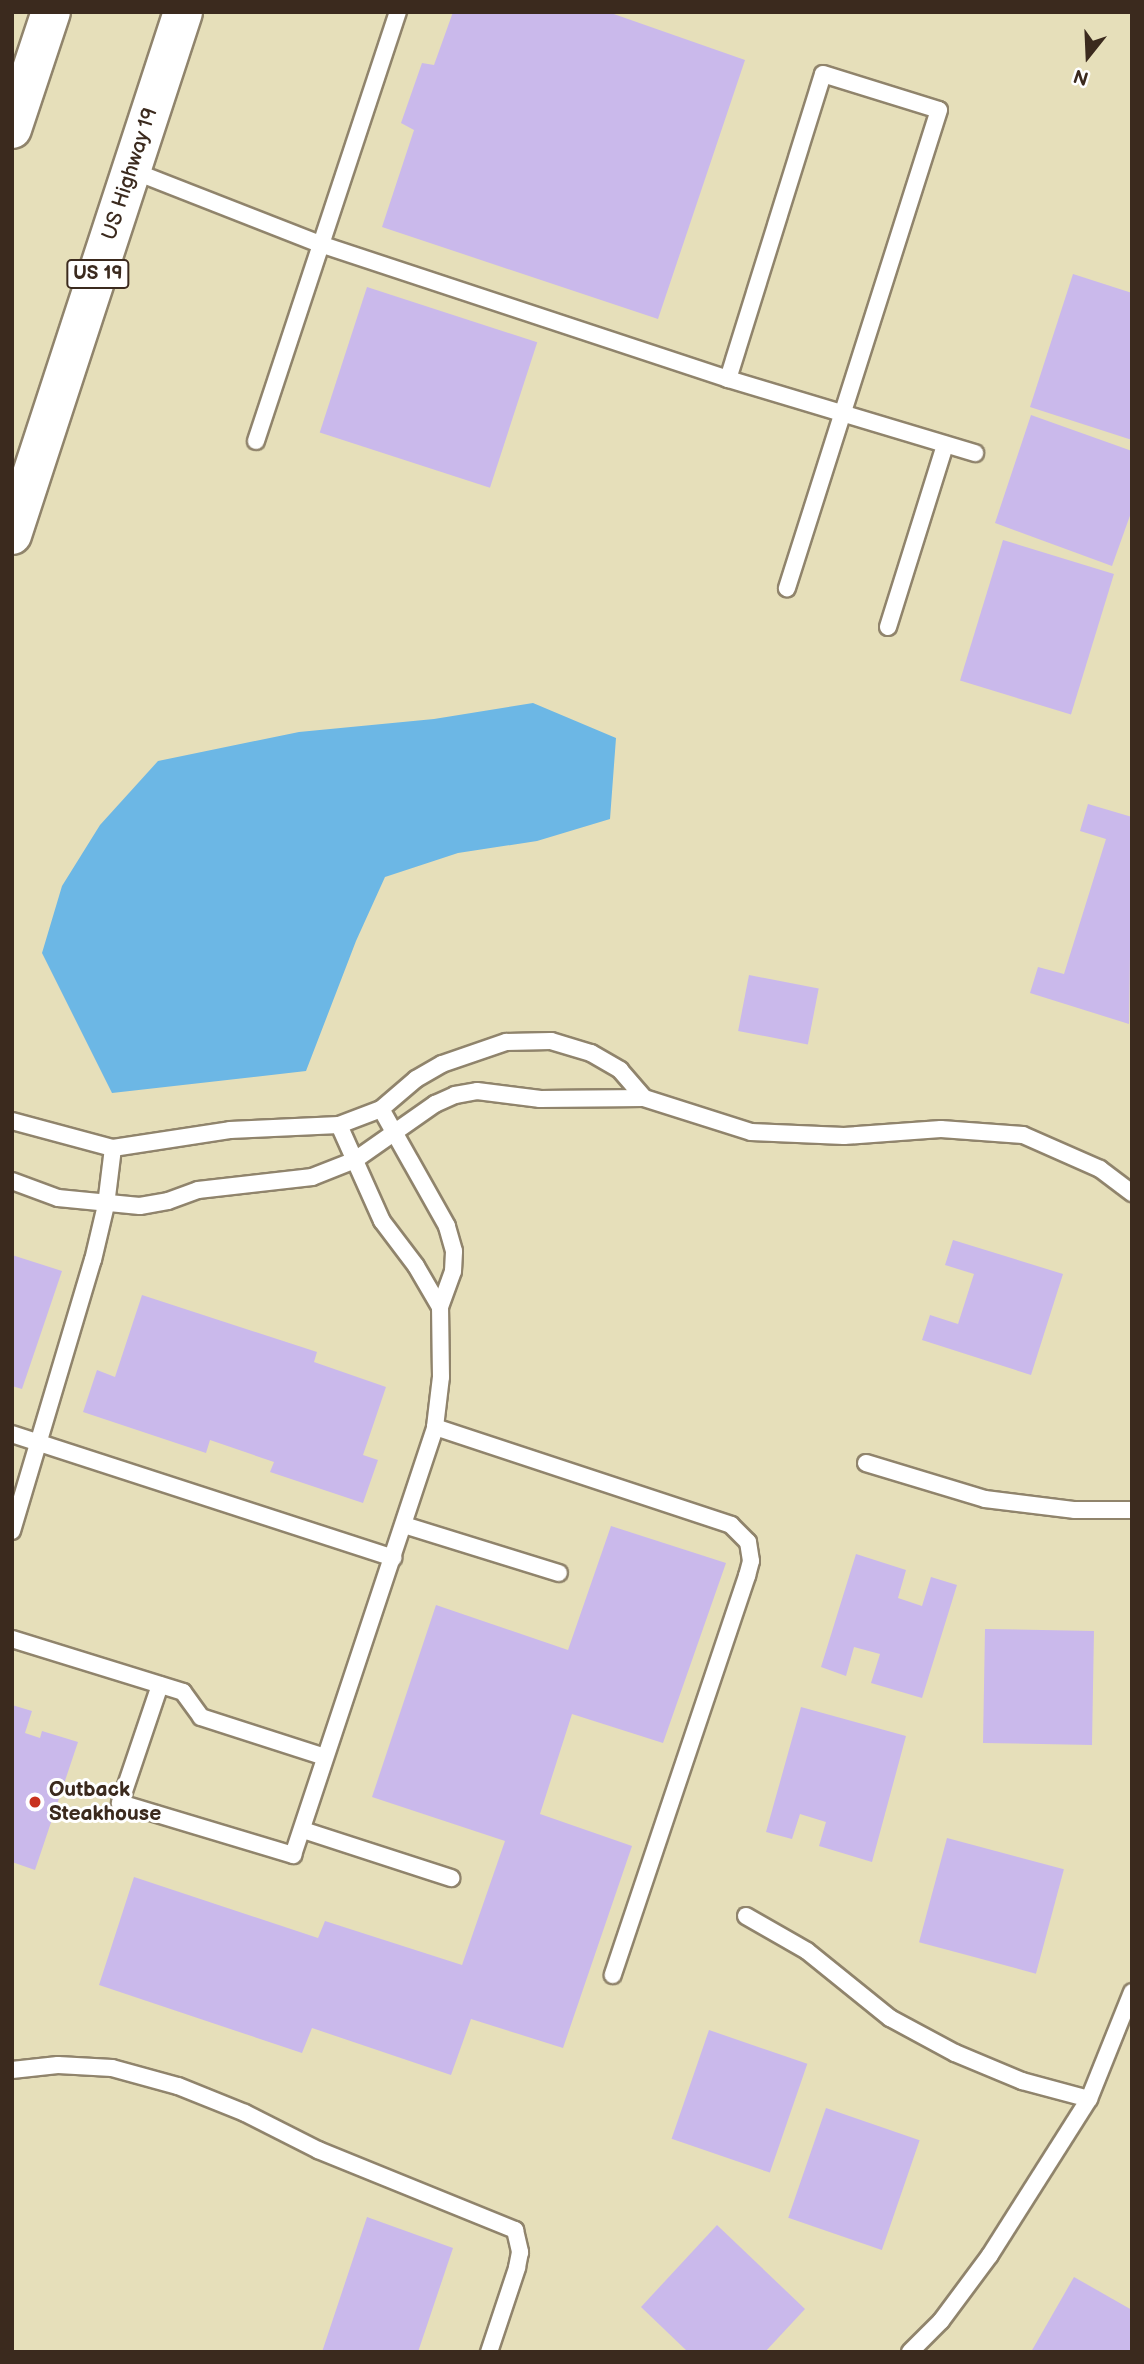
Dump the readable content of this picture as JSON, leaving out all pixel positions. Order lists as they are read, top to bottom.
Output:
{
  "streets": {
    "highway": ["US Highway 19", "US 19"]
  },
  "places": ["Outback Steakhouse"],
  "north": "bottom"
}
